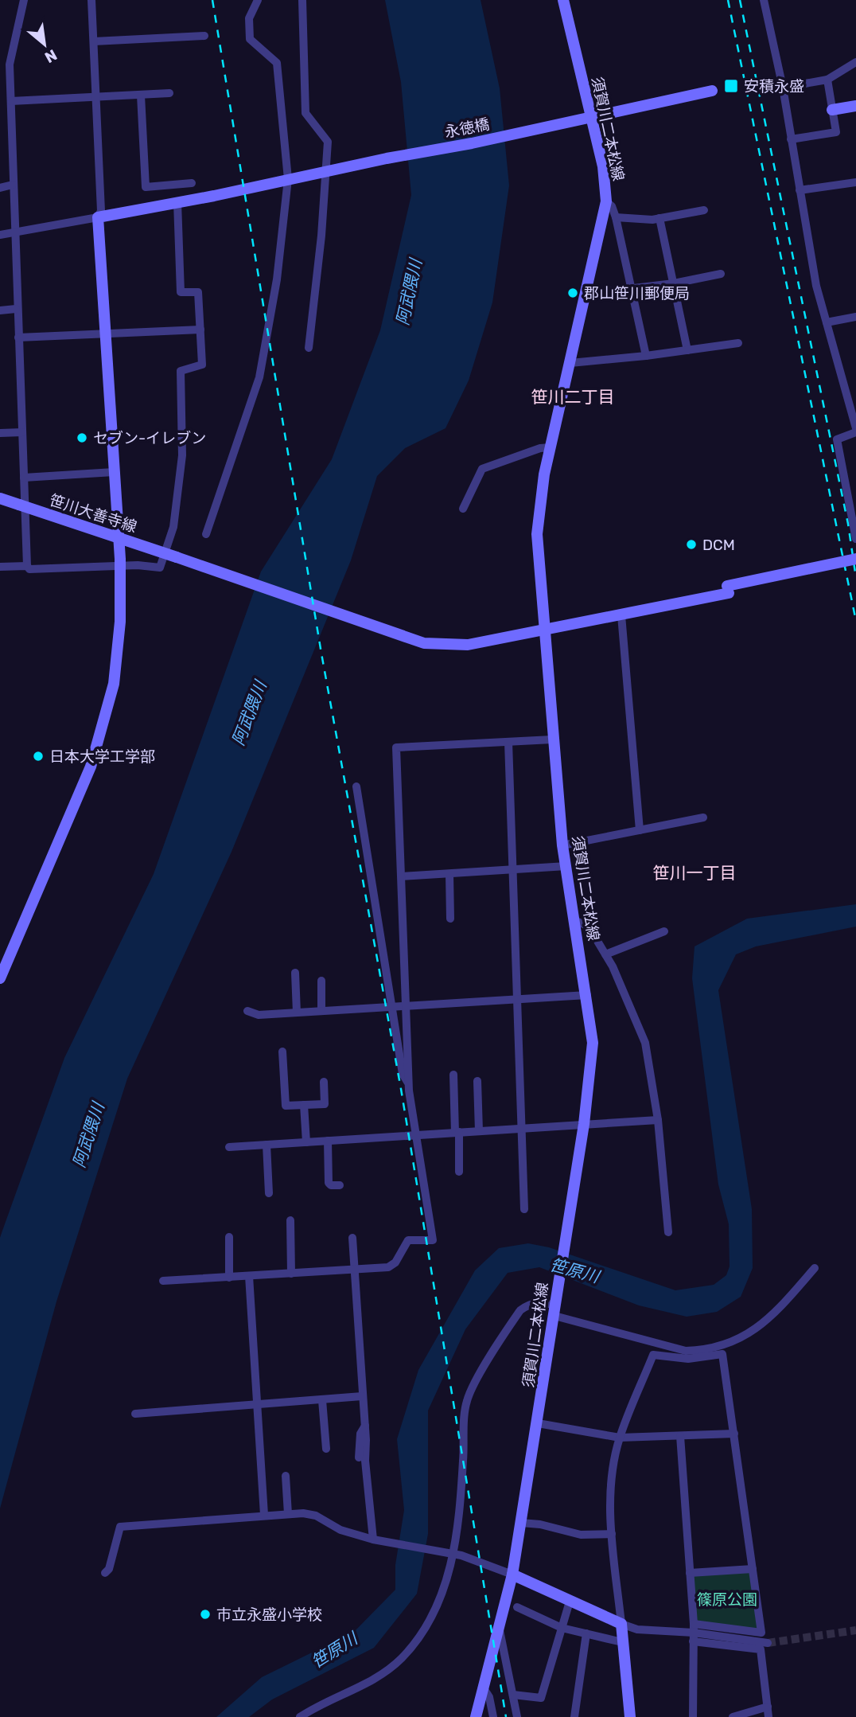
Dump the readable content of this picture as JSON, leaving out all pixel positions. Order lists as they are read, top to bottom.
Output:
{
  "streets": {
    "street": ["永徳橋", "須賀川二本松線", "笹川大善寺線"]
  },
  "crossings": [
    ["永徳橋", "須賀川二本松線"],
    ["須賀川二本松線", "笹川大善寺線"]
  ],
  "districts": ["笹川二丁目", "笹川一丁目"],
  "water": ["阿武隈川", "笹原川"],
  "parks": ["篠原公園"],
  "places": {
    "transit": ["安積永盛"],
    "other": [
      "郡山笹川郵便局",
      "セブン-イレブン",
      "DCM",
      "日本大学工学部",
      "市立永盛小学校"
    ]
  },
  "north": "bottom right"
}
